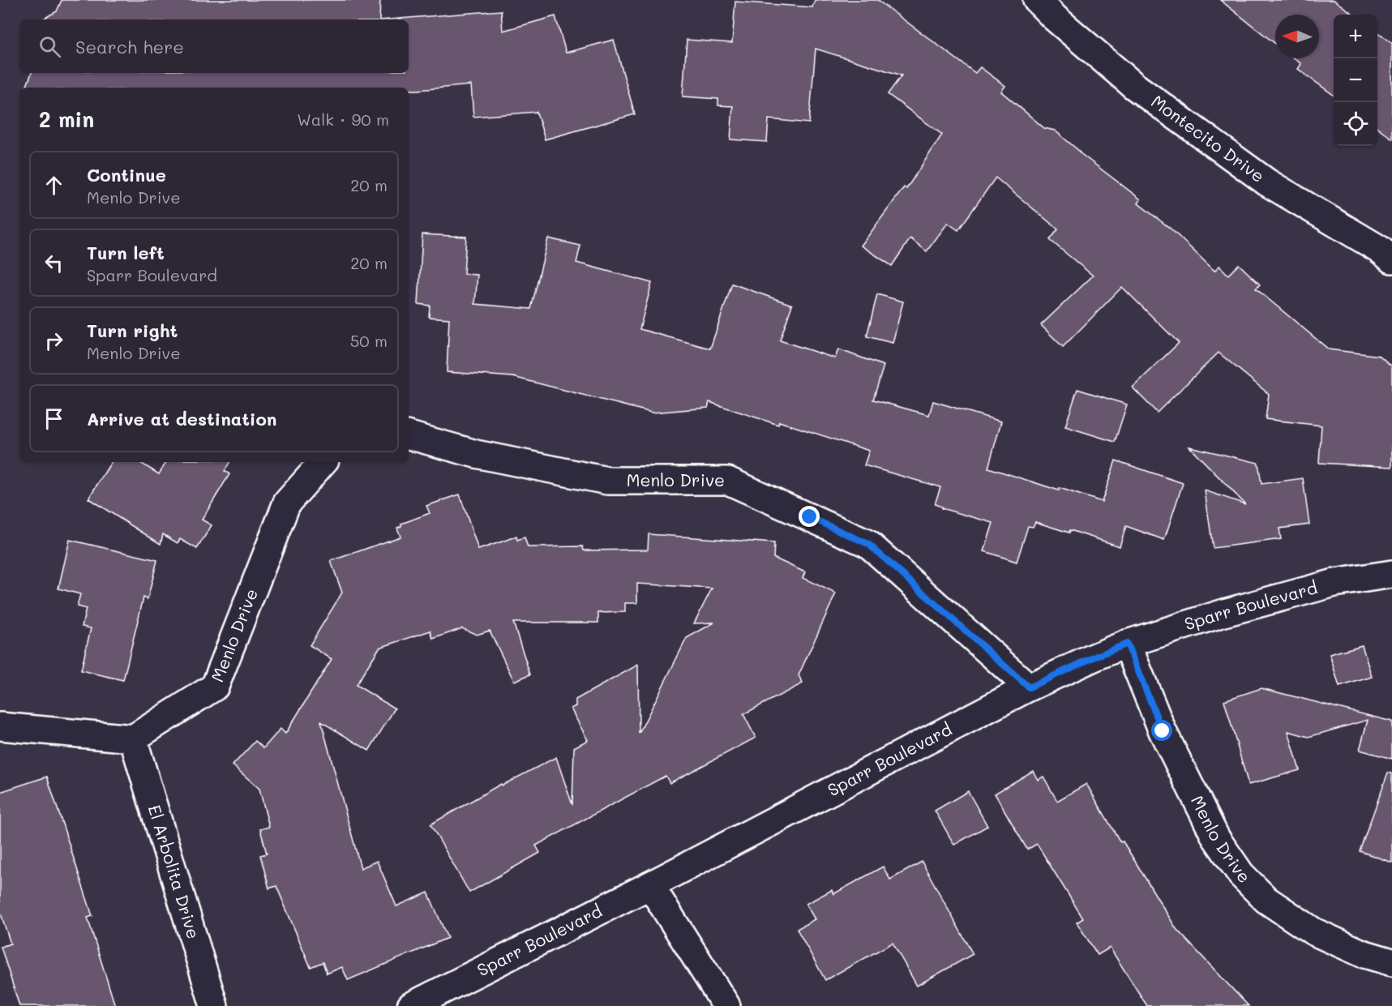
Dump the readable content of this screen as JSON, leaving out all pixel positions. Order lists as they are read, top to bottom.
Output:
{
  "streets": {
    "street": [
      "Montecito Drive",
      "Menlo Drive",
      "Sparr Boulevard",
      "El Arbolita Drive"
    ]
  },
  "crossings": [
    ["Menlo Drive", "Sparr Boulevard"],
    ["Menlo Drive", "El Arbolita Drive"]
  ],
  "north": "left",
  "page": {
    "map_buttons": ["+", "−"],
    "search": "Search here",
    "heading": ["2 min", "Walk · 90 m"],
    "list": [
      ["Continue", "Menlo Drive", "20 m"],
      ["Turn left", "Sparr Boulevard", "20 m"],
      ["Turn right", "Menlo Drive", "50 m"],
      "Arrive at destination"
    ]
  }
}
